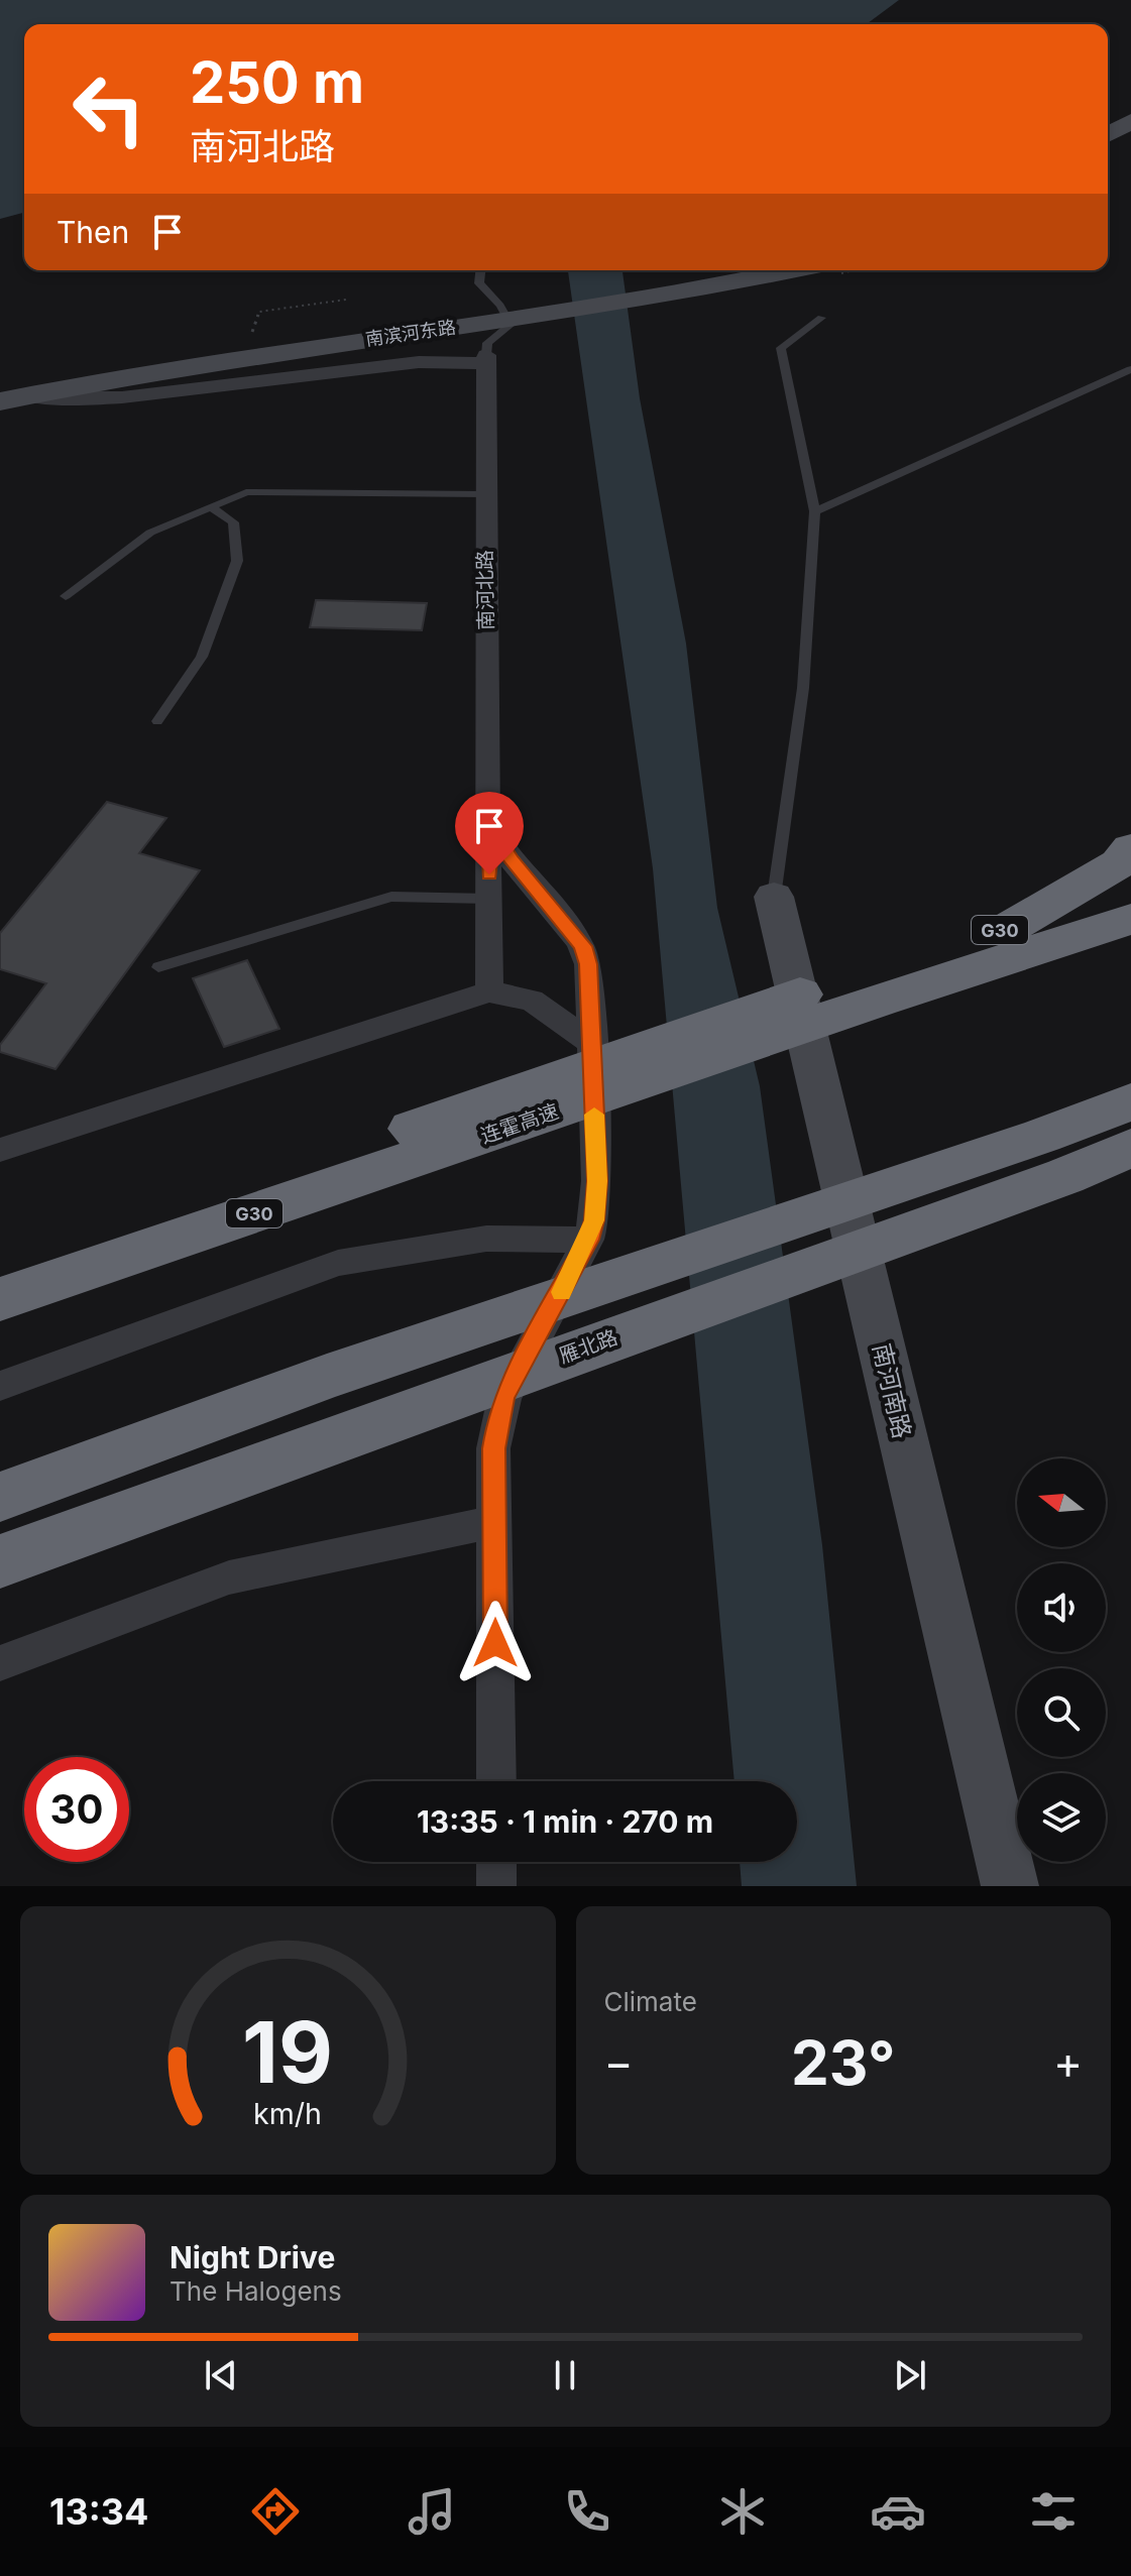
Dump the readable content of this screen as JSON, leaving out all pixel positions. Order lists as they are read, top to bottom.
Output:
{
  "streets": {
    "highway": ["G30", "连霍高速", "雁北路"],
    "main road": ["南滨河东路", "南河南路"],
    "street": ["南河北路"]
  },
  "north": "left",
  "page": {
    "turn": ["250 m", "南河北路"],
    "then": "Then",
    "limit": "30",
    "trip": "13:35 · 1 min · 270 m",
    "tile": "Climate",
    "heat": ["−", "23°", "+"],
    "song": ["Night Drive", "The Halogens"],
    "tabs": "13:34",
    "gauge": ["19", "km/h"]
  }
}
